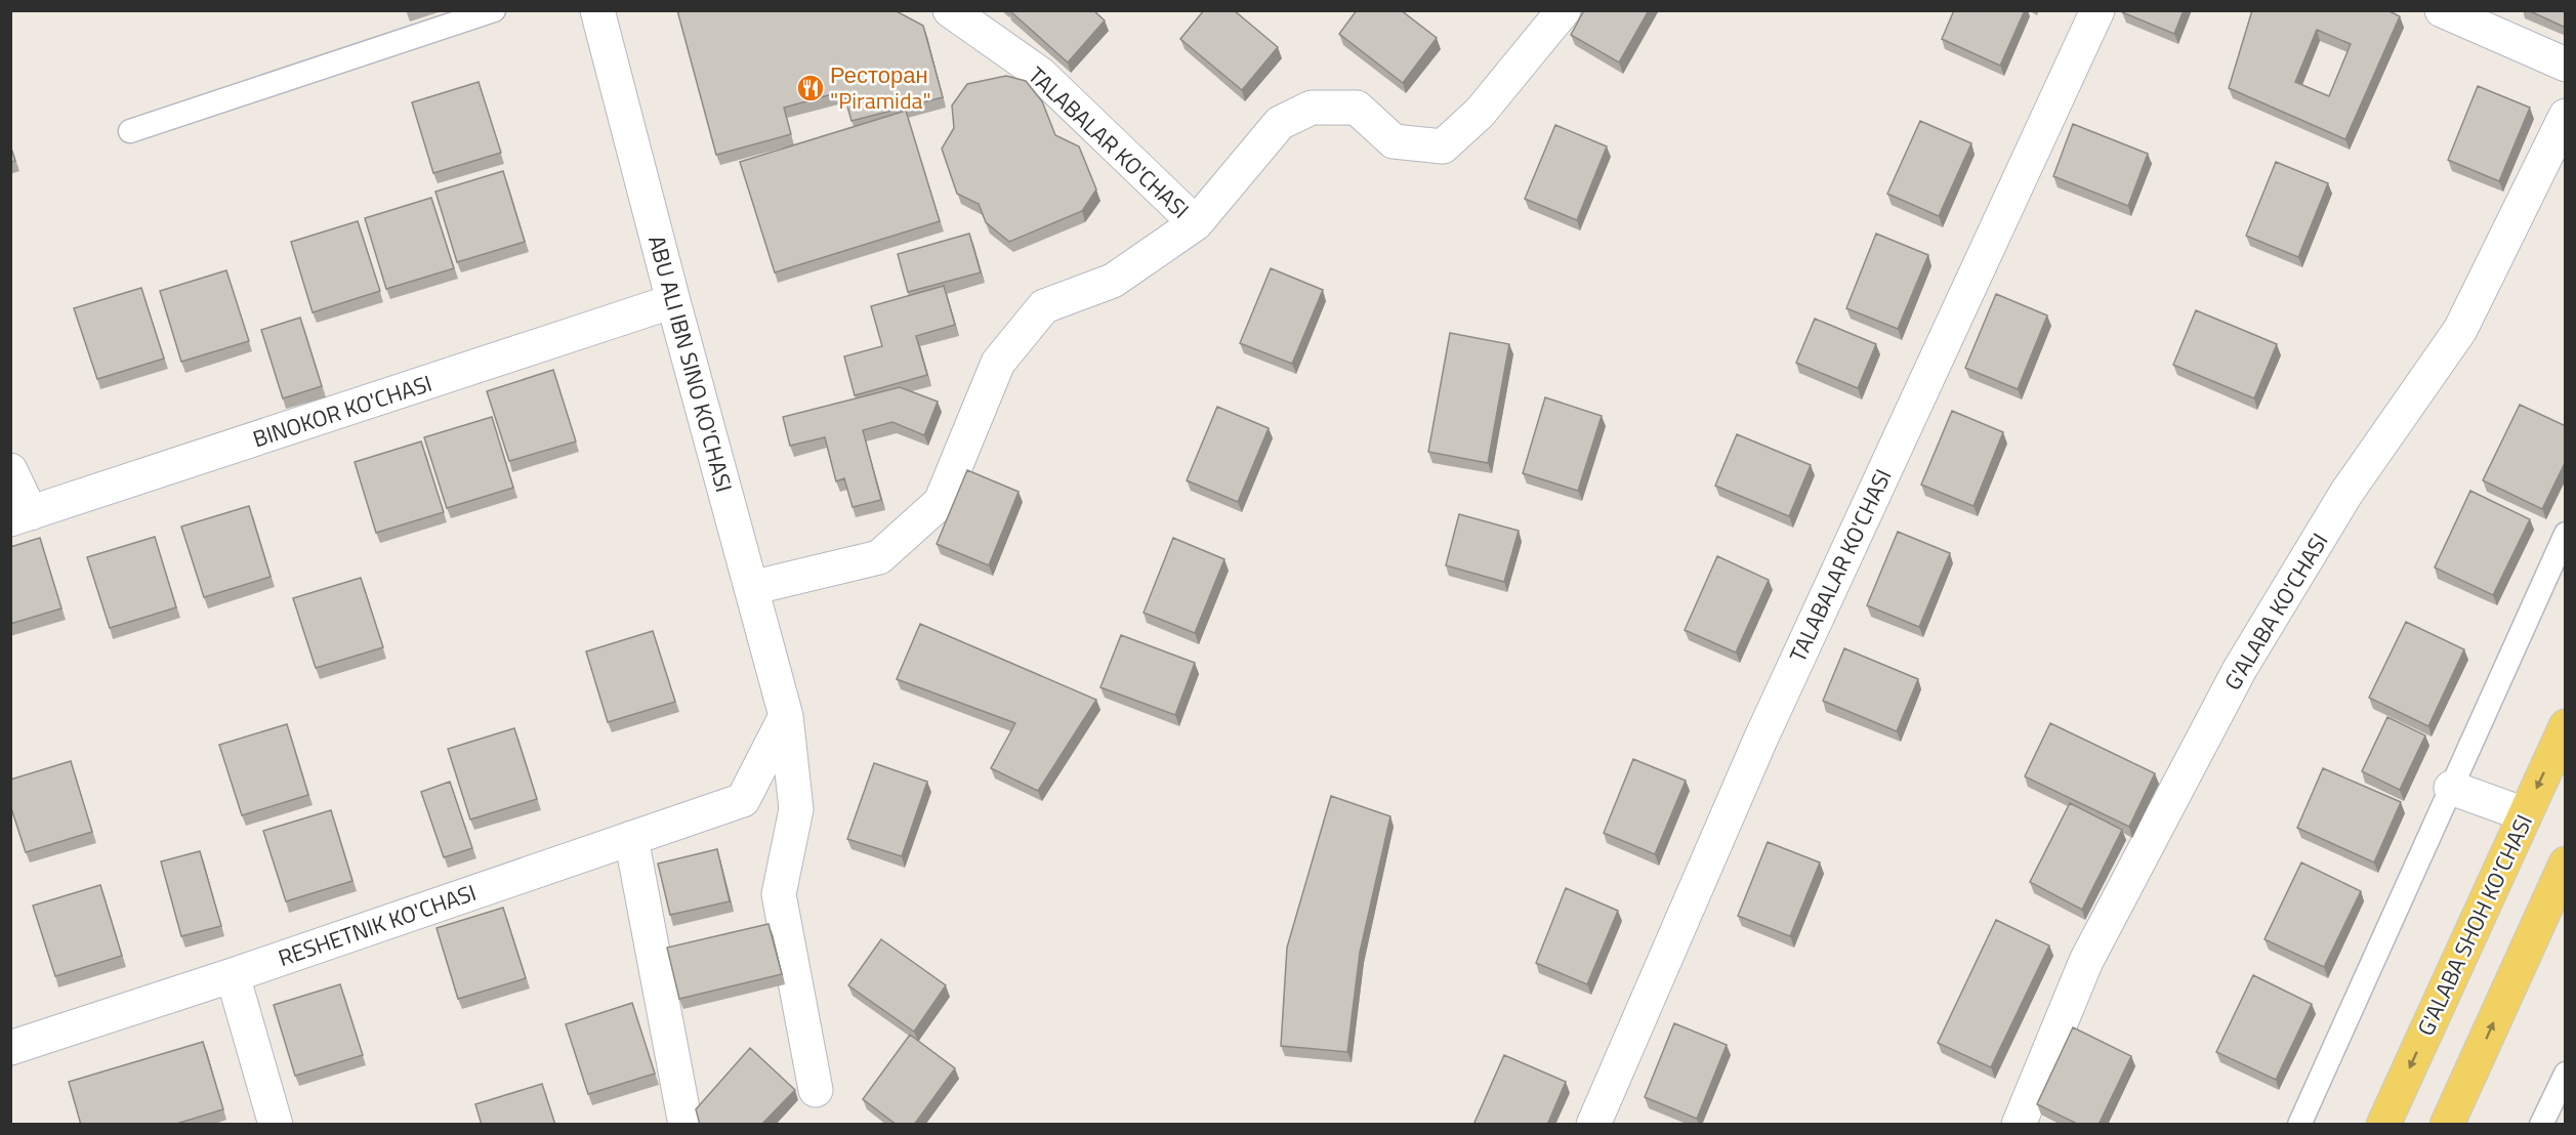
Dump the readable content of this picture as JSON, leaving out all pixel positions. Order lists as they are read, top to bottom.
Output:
{
  "streets": {
    "main road": ["G'ALABA SHOH KO'CHASI"],
    "street": [
      "TALABALAR KO'CHASI",
      "ABU ALI IBN SINO KO'CHASI",
      "BINOKOR KO'CHASI",
      "G'ALABA KO'CHASI",
      "RESHETNIK KO'CHASI"
    ]
  },
  "crossings": [
    ["ABU ALI IBN SINO KO'CHASI", "BINOKOR KO'CHASI"],
    ["ABU ALI IBN SINO KO'CHASI", "RESHETNIK KO'CHASI"]
  ],
  "places": {
    "restaurant": ["Ресторан \"Piramida\""]
  }
}
